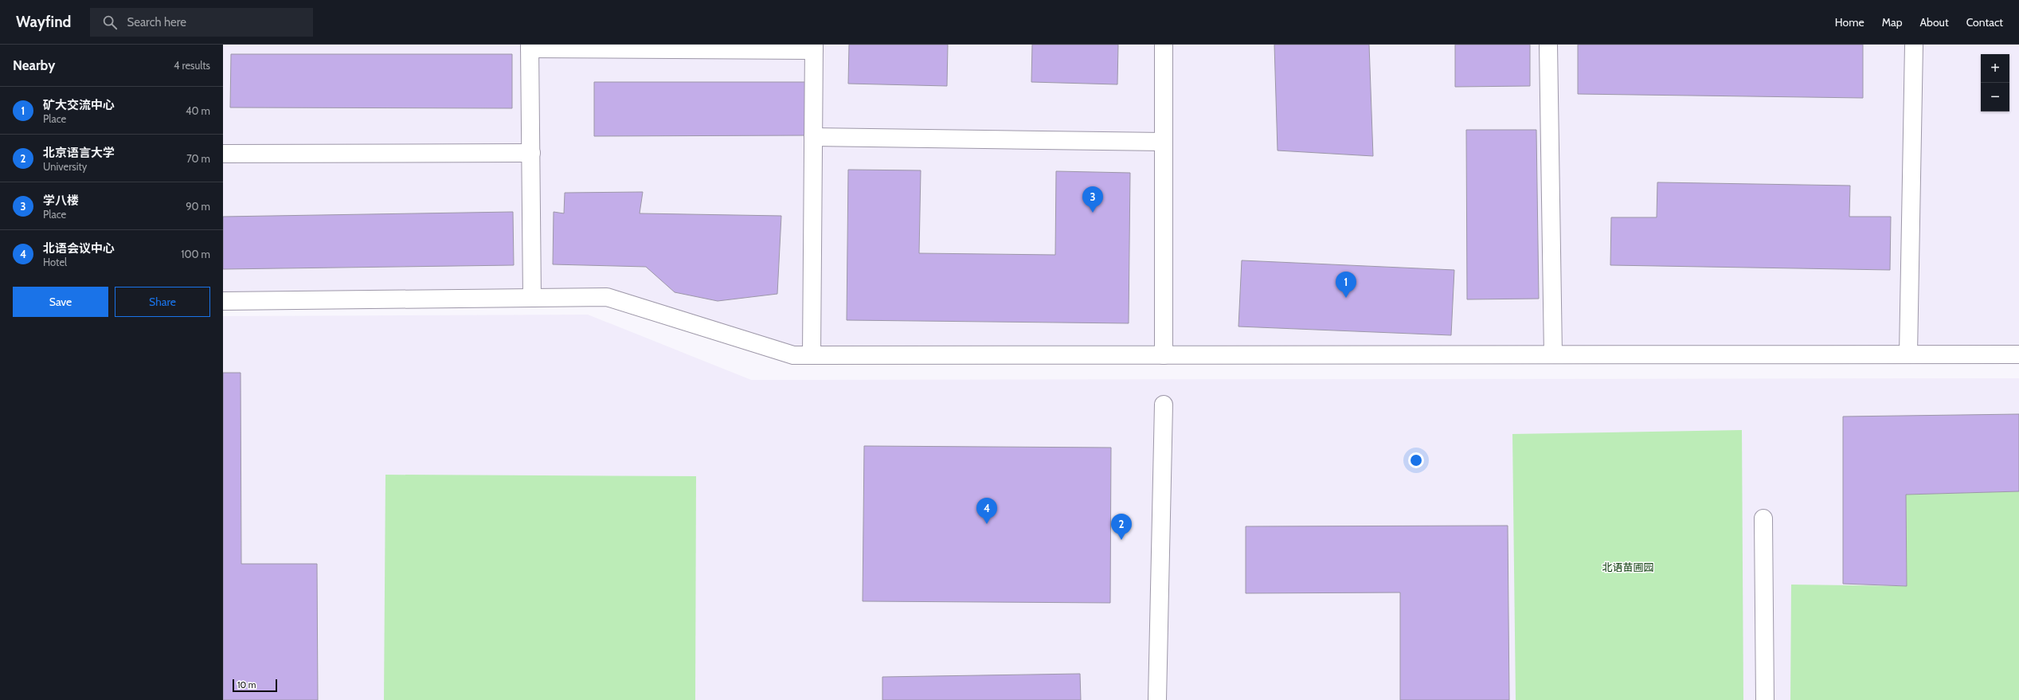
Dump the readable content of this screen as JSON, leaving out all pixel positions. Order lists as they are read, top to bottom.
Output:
{
  "parks": ["北语苗圃园"],
  "scale_bar": "10 m",
  "page": {
    "header": "Wayfind",
    "search": "Search here",
    "nav": [
      "Home",
      "Map",
      "About",
      "Contact"
    ],
    "heading": ["Nearby", "4 results"],
    "map_buttons": ["+", "−"],
    "list": [
      {
        "mark": "1",
        "name": "矿大交流中心",
        "note": "Place",
        "value": "40 m"
      },
      {
        "mark": "2",
        "name": "北京语言大学",
        "note": "University",
        "value": "70 m"
      },
      {
        "mark": "3",
        "name": "学八楼",
        "note": "Place",
        "value": "90 m"
      },
      {
        "mark": "4",
        "name": "北语会议中心",
        "note": "Hotel",
        "value": "100 m"
      }
    ],
    "pins": [
      "3",
      "1",
      "4",
      "2"
    ],
    "buttons": ["Save", "Share"],
    "scale": "10 m"
  }
}
